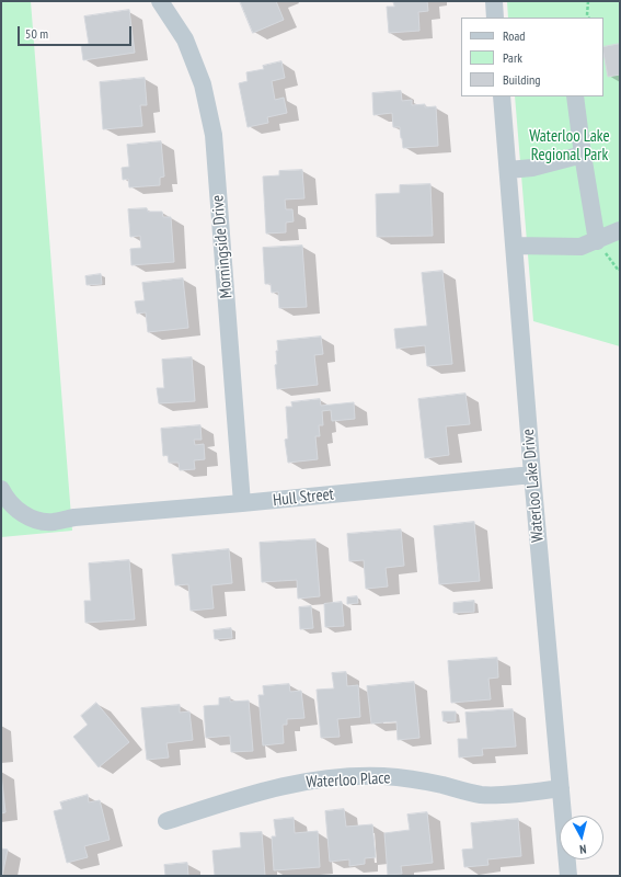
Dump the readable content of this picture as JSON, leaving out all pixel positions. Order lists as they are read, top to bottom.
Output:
{
  "streets": {
    "street": [
      "Morningside Drive",
      "Waterloo Lake Drive",
      "Hull Street",
      "Waterloo Place"
    ]
  },
  "crossings": [
    ["Morningside Drive", "Hull Street"],
    ["Waterloo Lake Drive", "Hull Street"],
    ["Waterloo Lake Drive", "Waterloo Place"]
  ],
  "parks": ["Waterloo Lake Regional Park"],
  "legend": ["Road", "Park", "Building"],
  "scale_bar": "50 m",
  "north": "bottom"
}
